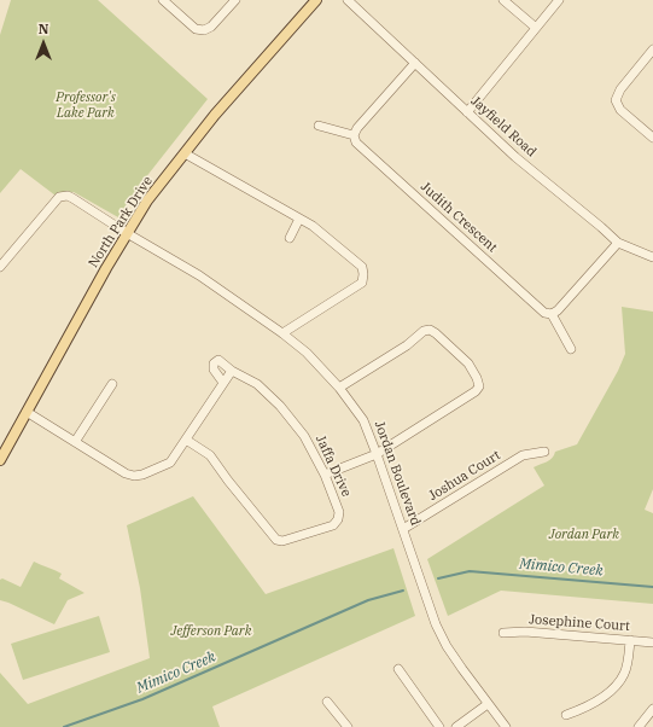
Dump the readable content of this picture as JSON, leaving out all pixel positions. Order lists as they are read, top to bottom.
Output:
{
  "streets": {
    "main road": ["North Park Drive"],
    "street": [
      "Jayfield Road",
      "Judith Crescent",
      "Jaffa Drive",
      "Jordan Boulevard",
      "Joshua Court",
      "Josephine Court"
    ]
  },
  "crossings": [
    ["North Park Drive", "Jordan Boulevard"],
    ["Jordan Boulevard", "Joshua Court"]
  ],
  "water": ["Mimico Creek"],
  "parks": ["Professor's Lake Park", "Jordan Park", "Jefferson Park"],
  "north": "top"
}
